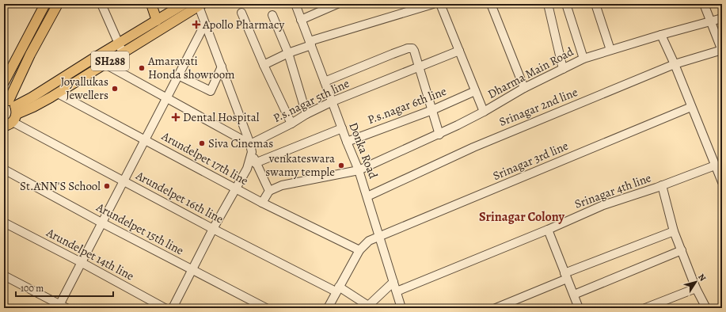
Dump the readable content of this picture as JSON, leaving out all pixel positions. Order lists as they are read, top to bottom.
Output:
{
  "streets": {
    "main road": ["SH288"],
    "street": [
      "Dharma Main Road",
      "P.s.nagar 5th line",
      "P.s.nagar 6th line",
      "Srinagar 2nd line",
      "Donka Road",
      "Arundelpet 17th line",
      "Srinagar 3rd line",
      "Srinagar 4th line",
      "Arundelpet 16th line",
      "Arundelpet 15th line",
      "Arundelpet 14th line"
    ]
  },
  "crossings": [
    ["SH288", "Arundelpet 17th line"],
    ["SH288", "Arundelpet 16th line"],
    ["Dharma Main Road", "Donka Road"],
    ["P.s.nagar 5th line", "Donka Road"],
    ["P.s.nagar 6th line", "Donka Road"],
    ["Srinagar 2nd line", "Donka Road"],
    ["Donka Road", "Srinagar 3rd line"],
    ["Donka Road", "Srinagar 4th line"],
    ["Arundelpet 17th line", "Srinagar 3rd line"],
    ["Srinagar 3rd line", "Arundelpet 16th line"]
  ],
  "districts": ["Srinagar Colony"],
  "places": {
    "health": ["Apollo Pharmacy", "Dental Hospital"],
    "other": [
      "Amaravati Honda showroom",
      "Joyallukas Jewellers",
      "Siva Cinemas",
      "venkateswara swamy temple",
      "St.ANN'S School"
    ]
  },
  "scale_bar": "100 m",
  "north": "top right"
}
